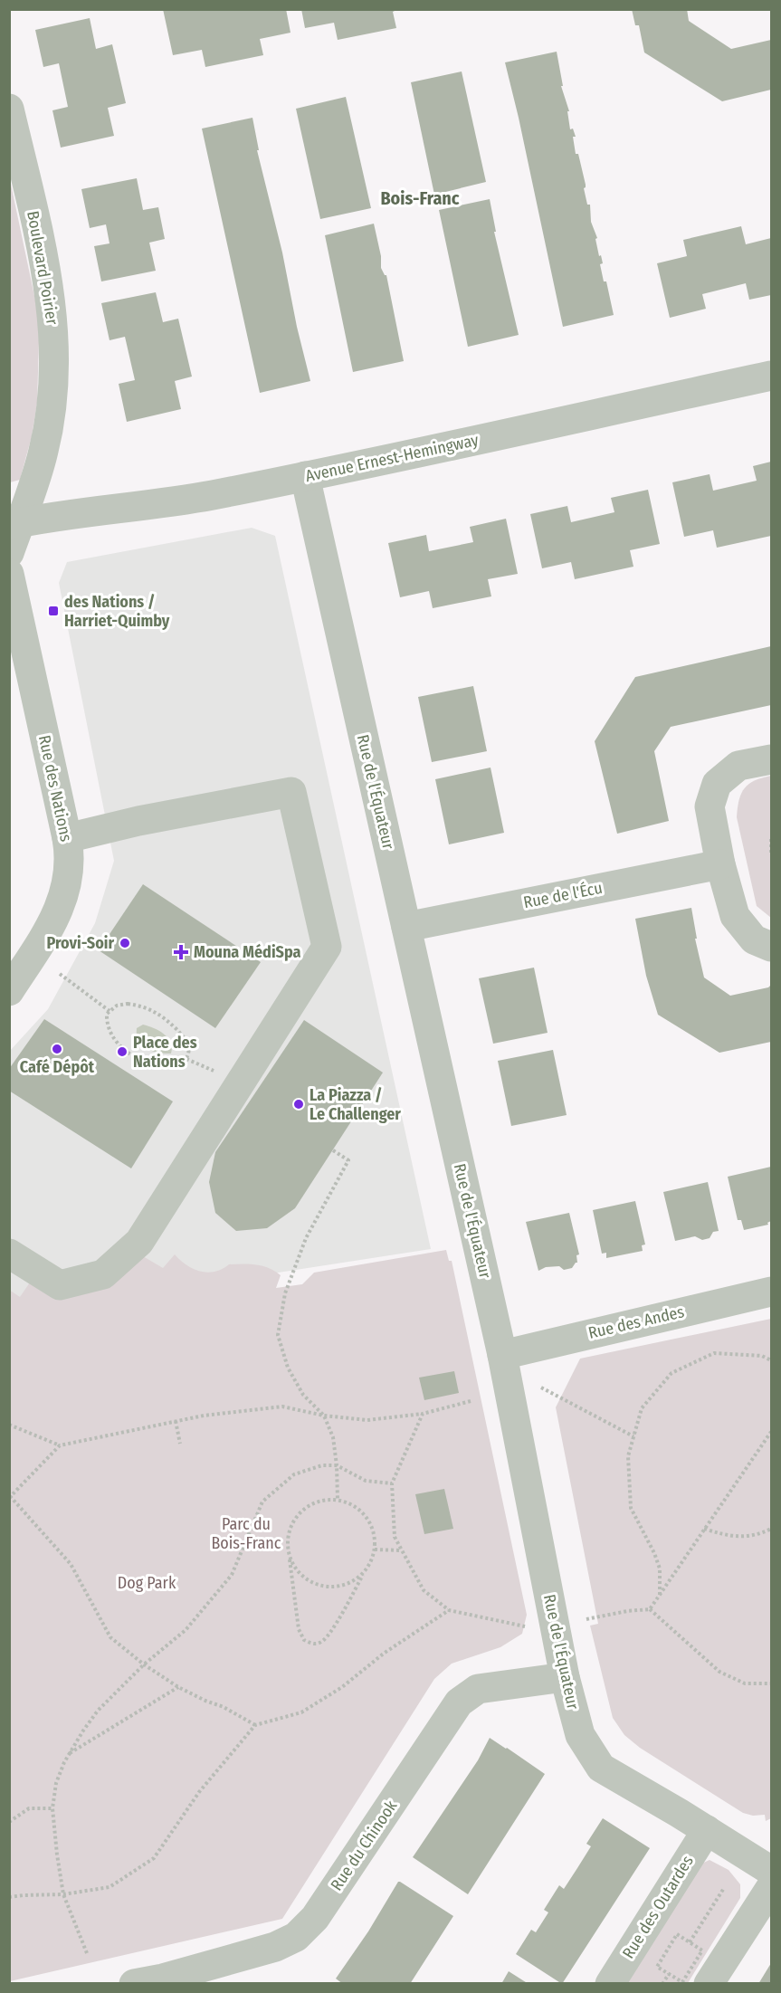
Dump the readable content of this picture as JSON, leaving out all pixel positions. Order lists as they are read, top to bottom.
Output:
{
  "streets": {
    "street": [
      "Boulevard Poirier",
      "Avenue Ernest-Hemingway",
      "Rue des Nations",
      "Rue de l'Équateur",
      "Rue de l'Écu",
      "Rue des Andes",
      "Rue du Chinook",
      "Rue des Outardes"
    ]
  },
  "crossings": [
    ["Boulevard Poirier", "Avenue Ernest-Hemingway"],
    ["Avenue Ernest-Hemingway", "Rue de l'Équateur"],
    ["Rue de l'Équateur", "Rue de l'Écu"],
    ["Rue de l'Équateur", "Rue des Andes"],
    ["Rue de l'Équateur", "Rue du Chinook"],
    ["Rue de l'Équateur", "Rue des Outardes"]
  ],
  "districts": ["Bois-Franc"],
  "parks": ["Parc du Bois-Franc", "Dog Park"],
  "places": {
    "transit": ["des Nations / Harriet-Quimby"],
    "other": [
      "Provi-Soir",
      "Café Dépôt",
      "Place des Nations",
      "La Piazza / Le Challenger"
    ],
    "health": ["Mouna MédiSpa"]
  }
}
